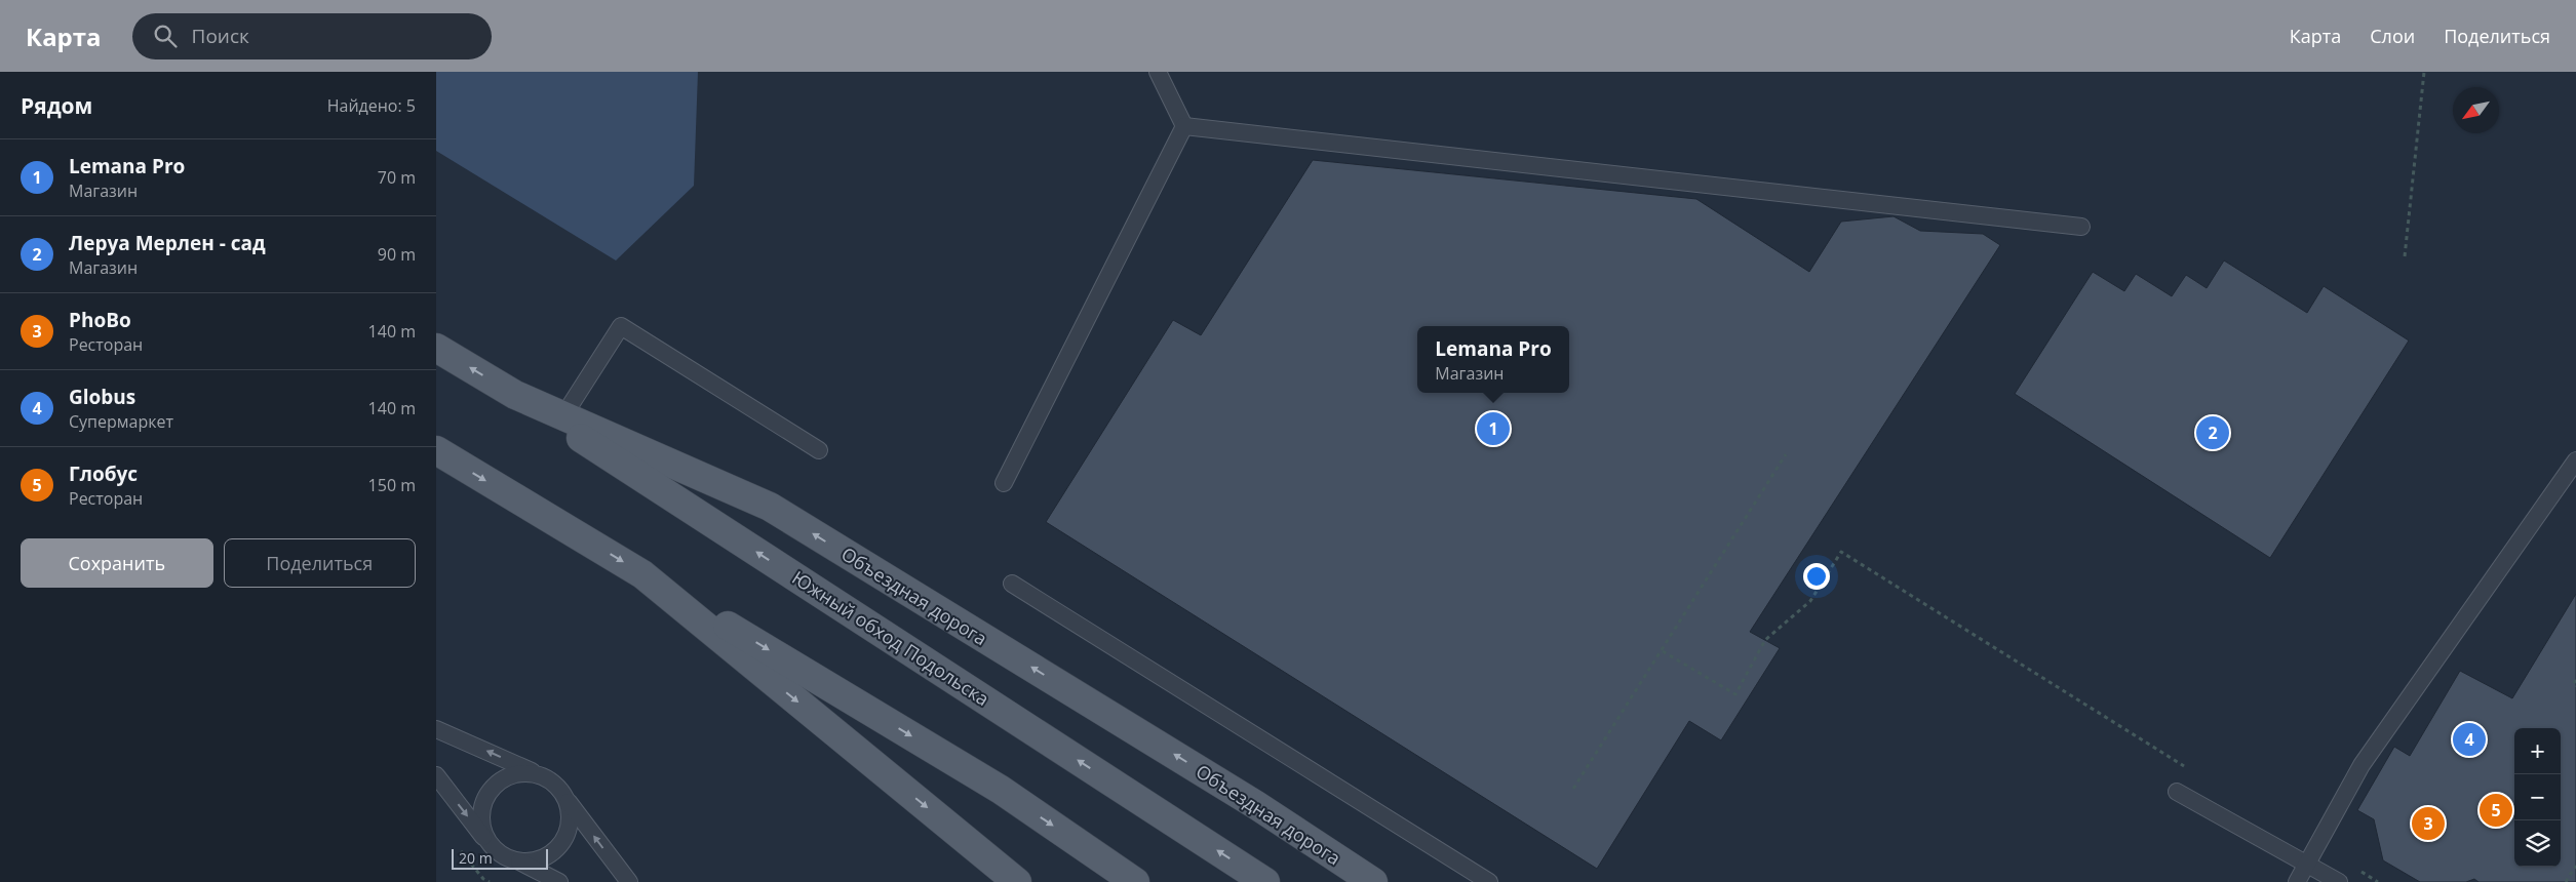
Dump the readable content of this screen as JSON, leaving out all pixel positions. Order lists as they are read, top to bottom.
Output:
{
  "streets": {
    "main road": ["Объездная дорога", "Южный обход Подольска"]
  },
  "crossings": [
    ["Объездная дорога", "Южный обход Подольска"]
  ],
  "scale_bar": "20 m",
  "north": "bottom left",
  "page": {
    "header": "Карта",
    "search": "Поиск",
    "nav": ["Карта", "Слои", "Поделиться"],
    "heading": ["Рядом", "Найдено: 5"],
    "list": [
      {
        "mark": "1",
        "name": "Lemana Pro",
        "note": "Магазин",
        "value": "70 m"
      },
      {
        "mark": "2",
        "name": "Леруа Мерлен - сад",
        "note": "Магазин",
        "value": "90 m"
      },
      {
        "mark": "3",
        "name": "PhoBo",
        "note": "Ресторан",
        "value": "140 m"
      },
      {
        "mark": "4",
        "name": "Globus",
        "note": "Супермаркет",
        "value": "140 m"
      },
      {
        "mark": "5",
        "name": "Глобус",
        "note": "Ресторан",
        "value": "150 m"
      }
    ],
    "popup": ["Lemana Pro", "Магазин"],
    "pins": [
      "1",
      "2",
      "4",
      "5",
      "3"
    ],
    "buttons": ["Сохранить", "Поделиться"],
    "map_buttons": ["+", "−"],
    "scale": "20 m"
  }
}
